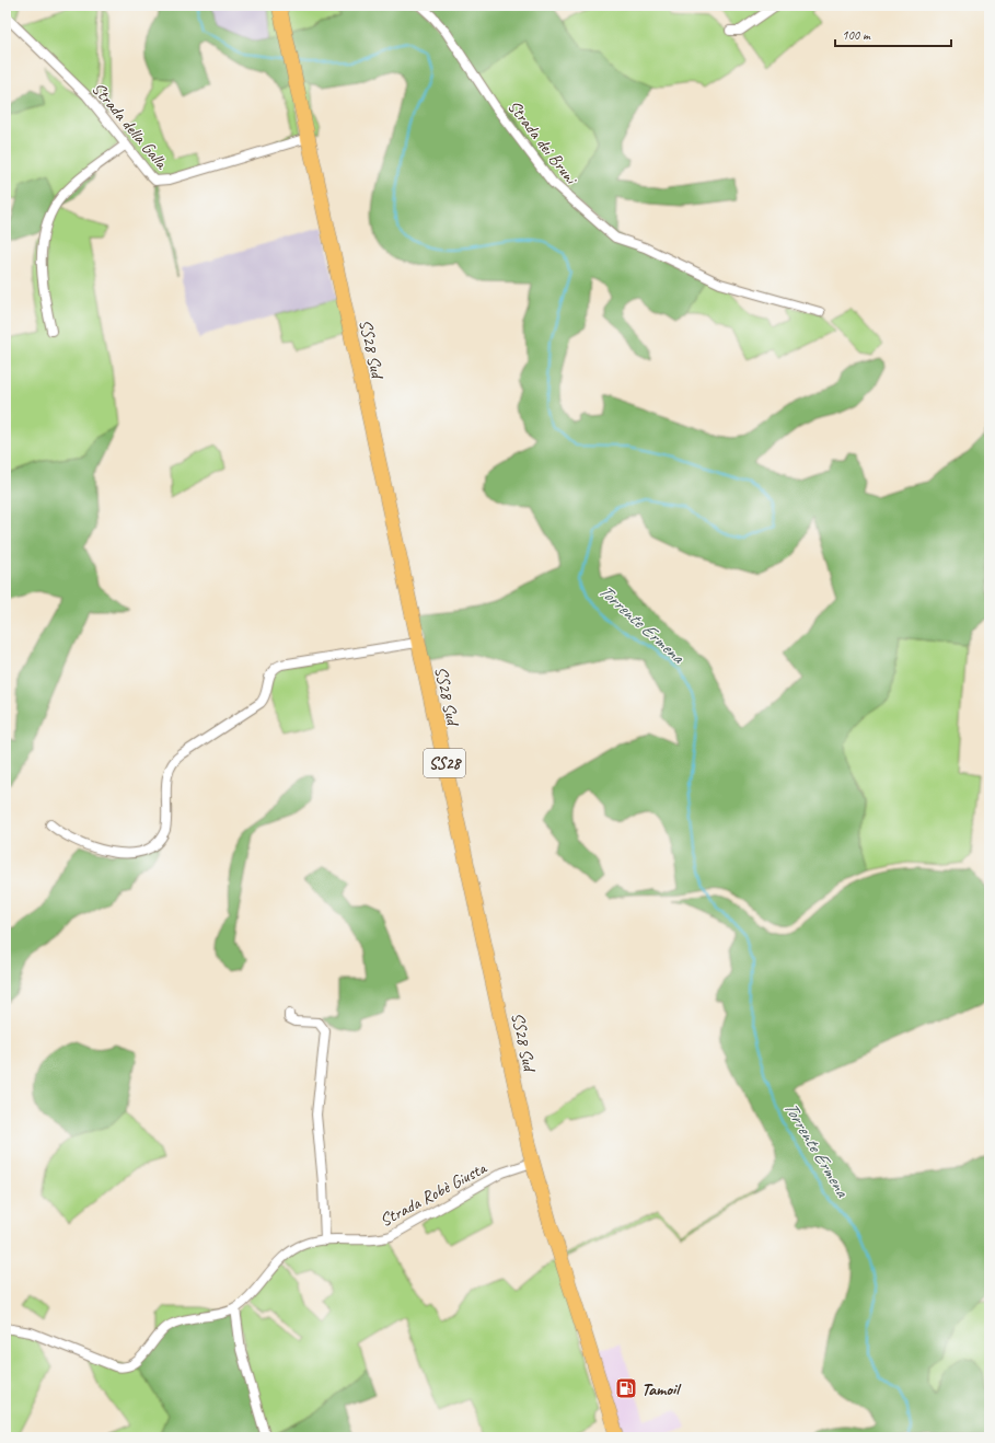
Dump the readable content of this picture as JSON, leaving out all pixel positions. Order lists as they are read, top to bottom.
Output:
{
  "streets": {
    "main road": ["SS28 Sud", "SS28"],
    "street": ["Strada della Galla", "Strada dei Bruni", "Strada Robè Giusta"]
  },
  "crossings": [
    ["Strada della Galla", "SS28 Sud"],
    ["SS28 Sud", "Strada Robè Giusta"]
  ],
  "water": ["Torrente Ermena"],
  "places": {
    "fuel station": ["Tamoil"]
  },
  "scale_bar": "100 m"
}
